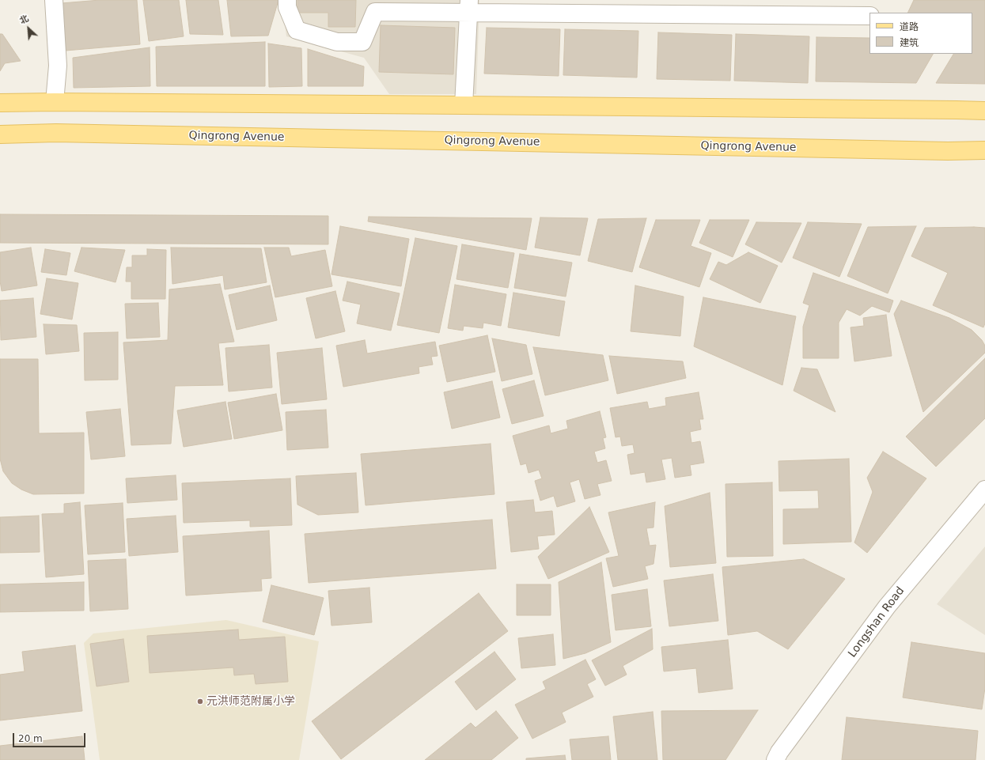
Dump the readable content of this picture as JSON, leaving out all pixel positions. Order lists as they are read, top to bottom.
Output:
{
  "streets": {
    "main road": ["Qingrong Avenue"],
    "street": ["Longshan Road"]
  },
  "places": ["元洪师范附属小学"],
  "legend": ["道路", "建筑"],
  "scale_bar": "20 m",
  "north": "top left"
}
